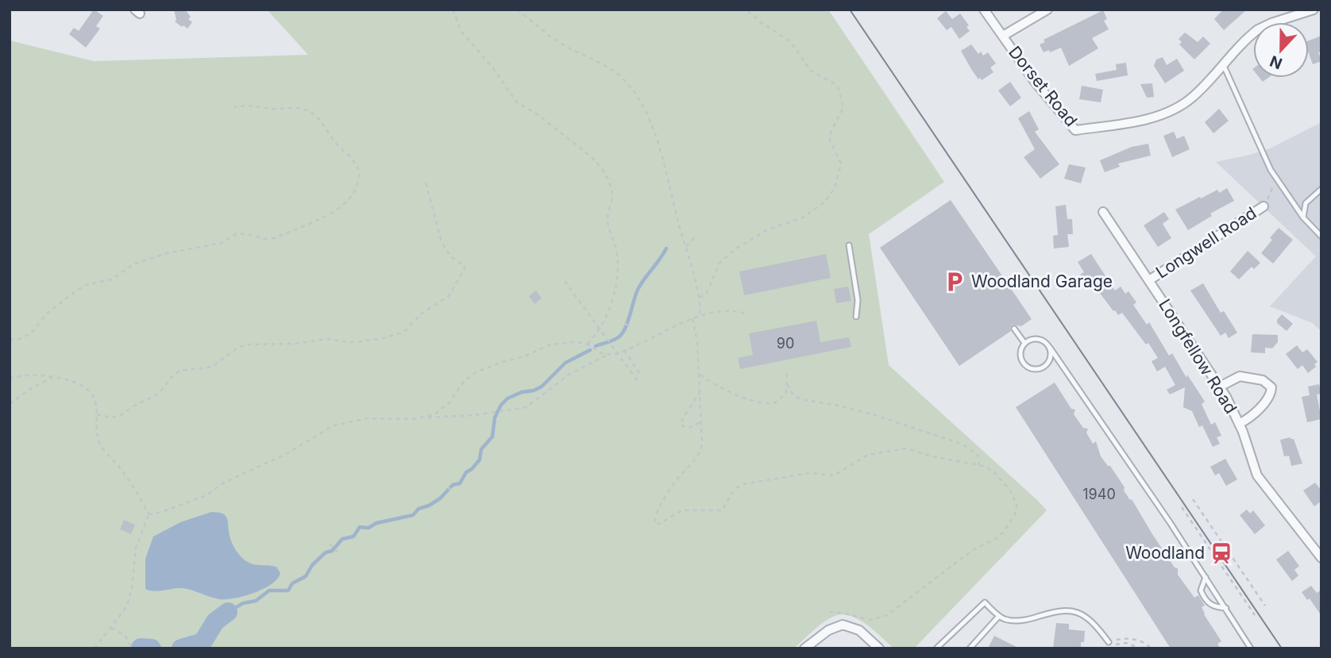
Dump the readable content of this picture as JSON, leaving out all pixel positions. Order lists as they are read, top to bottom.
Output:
{
  "streets": {
    "street": ["Dorset Road", "Longwell Road", "Longfellow Road"]
  },
  "crossings": [
    ["Longwell Road", "Longfellow Road"]
  ],
  "places": {
    "parking": ["Woodland Garage"],
    "station": ["Woodland"]
  },
  "house_numbers": ["90", "1940"],
  "north": "bottom"
}
